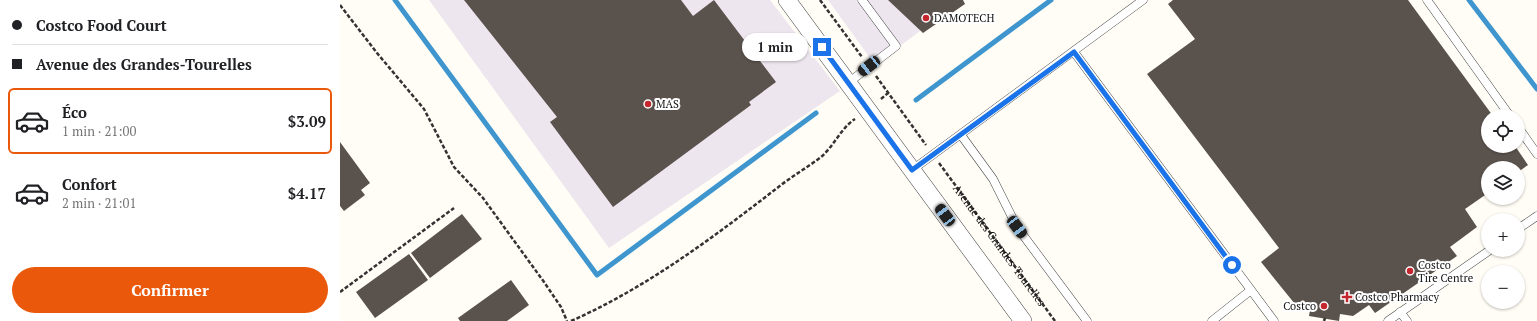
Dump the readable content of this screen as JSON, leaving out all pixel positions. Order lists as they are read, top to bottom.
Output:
{
  "streets": {
    "path": ["Avenue des Grandes-Tourelles"]
  },
  "places": {
    "other": [
      "DAMOTECH",
      "MAS",
      "Costco Tire Centre",
      "Costco"
    ],
    "health": ["Costco Pharmacy"]
  },
  "page": {
    "banner": ["Costco Food Court", "Avenue des Grandes-Tourelles"],
    "bubble": "1 min",
    "list": [
      {
        "name": "Éco",
        "note": "1 min · 21:00",
        "value": "$3.09"
      },
      {
        "name": "Confort",
        "note": "2 min · 21:01",
        "value": "$4.17"
      }
    ],
    "map_buttons": ["+", "−"],
    "buttons": "Confirmer"
  }
}
